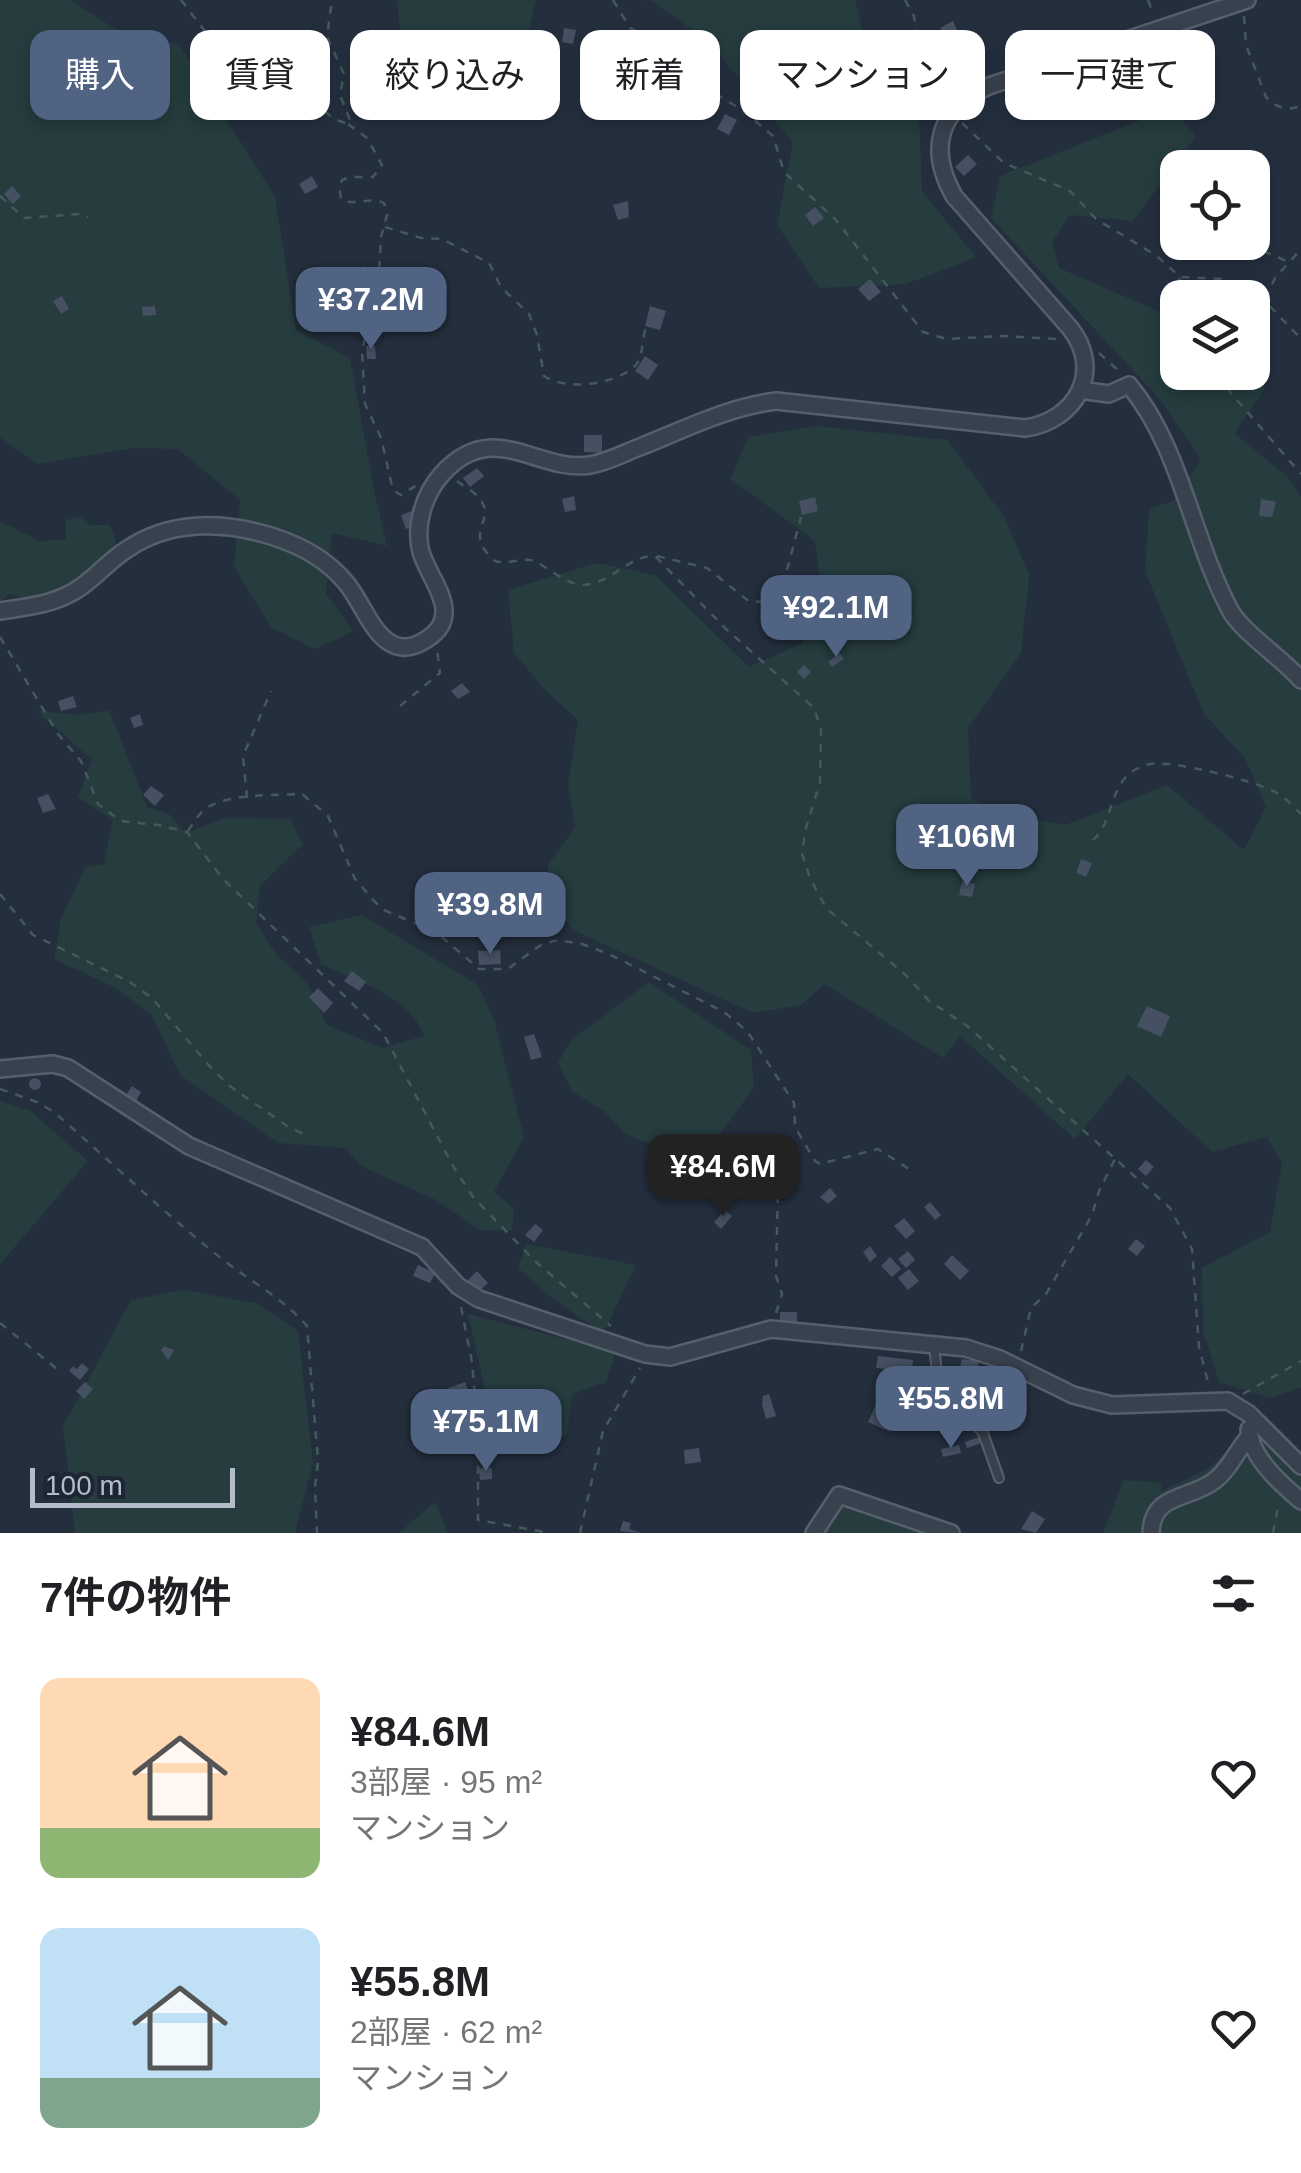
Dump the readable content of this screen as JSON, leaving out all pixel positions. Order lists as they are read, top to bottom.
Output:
{
  "scale_bar": "100 m",
  "page": {
    "chip": [
      "購入",
      "賃貸",
      "絞り込み",
      "新着",
      "マンション",
      "一戸建て"
    ],
    "price": [
      "¥37.2M",
      "¥92.1M",
      "¥106M",
      "¥39.8M",
      "¥84.6M",
      "¥55.8M",
      "¥75.1M"
    ],
    "scale": "100 m",
    "heading": "7件の物件",
    "list": [
      {
        "name": "¥84.6M",
        "note": "3部屋 · 95 m² · マンション"
      },
      {
        "name": "¥55.8M",
        "note": "2部屋 · 62 m² · マンション"
      }
    ]
  }
}
